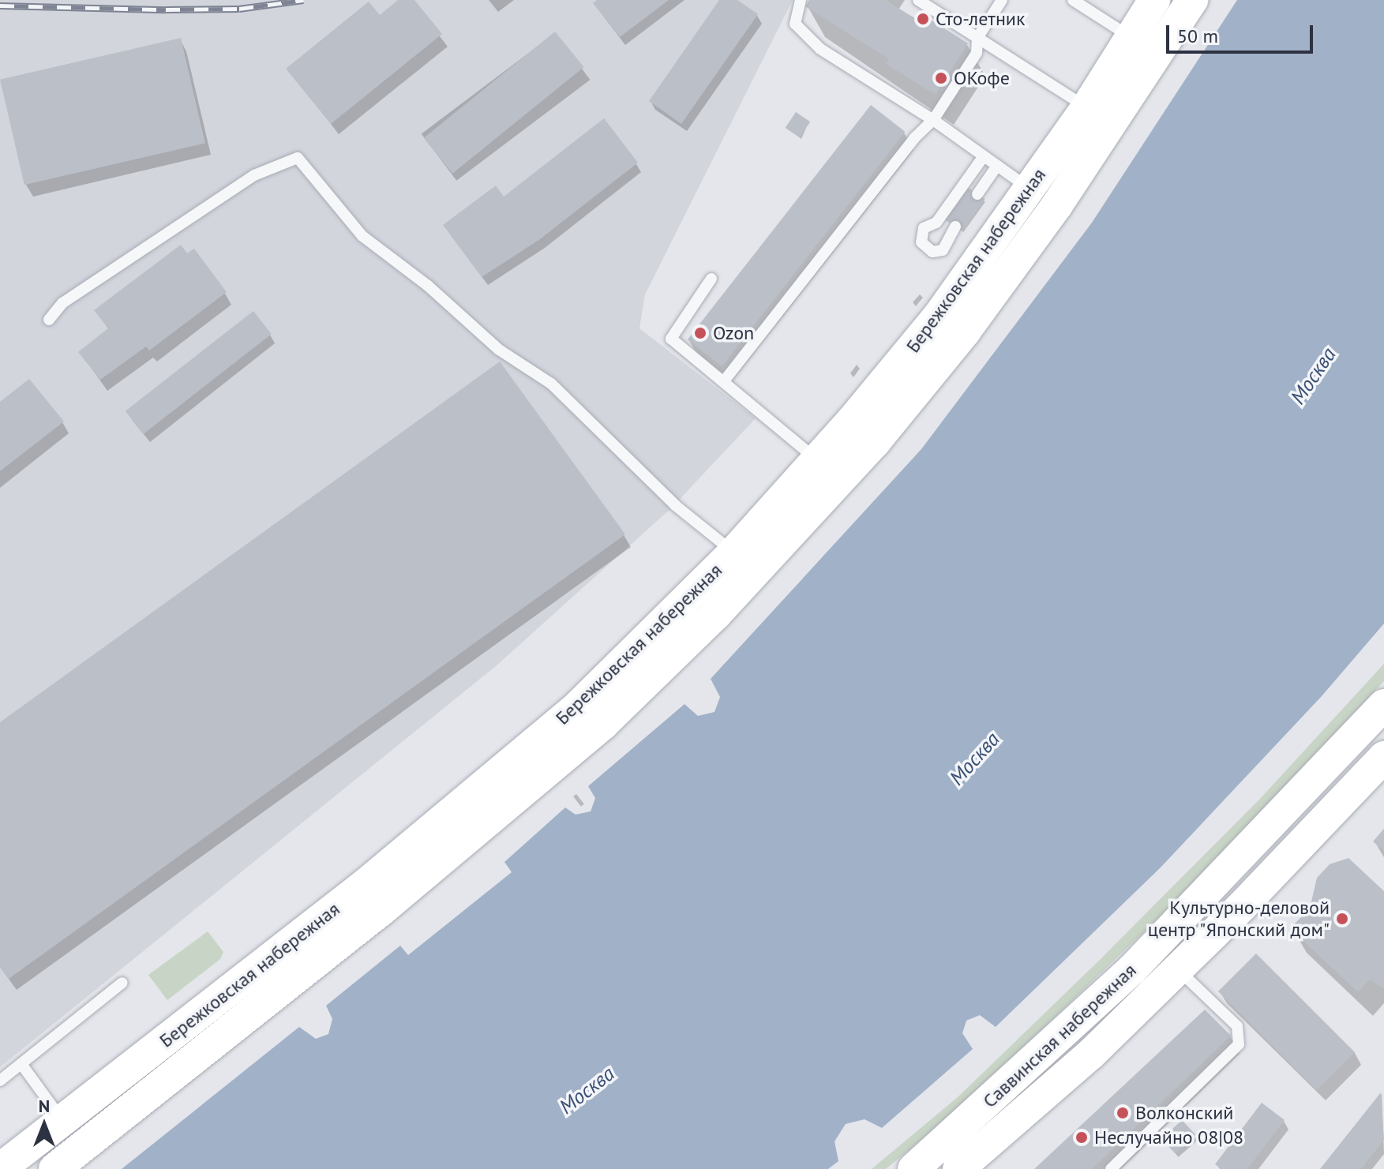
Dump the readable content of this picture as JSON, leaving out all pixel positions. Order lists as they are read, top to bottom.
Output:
{
  "streets": {
    "main road": ["Бережковская набережная", "Саввинская набережная"]
  },
  "water": ["Москва"],
  "places": [
    "Сто-летник",
    "ОКофе",
    "Ozon",
    "Культурно-деловой центр \"Японский дом\"",
    "Волконский",
    "Неслучайно 08|08"
  ],
  "scale_bar": "50 m",
  "north": "top"
}
